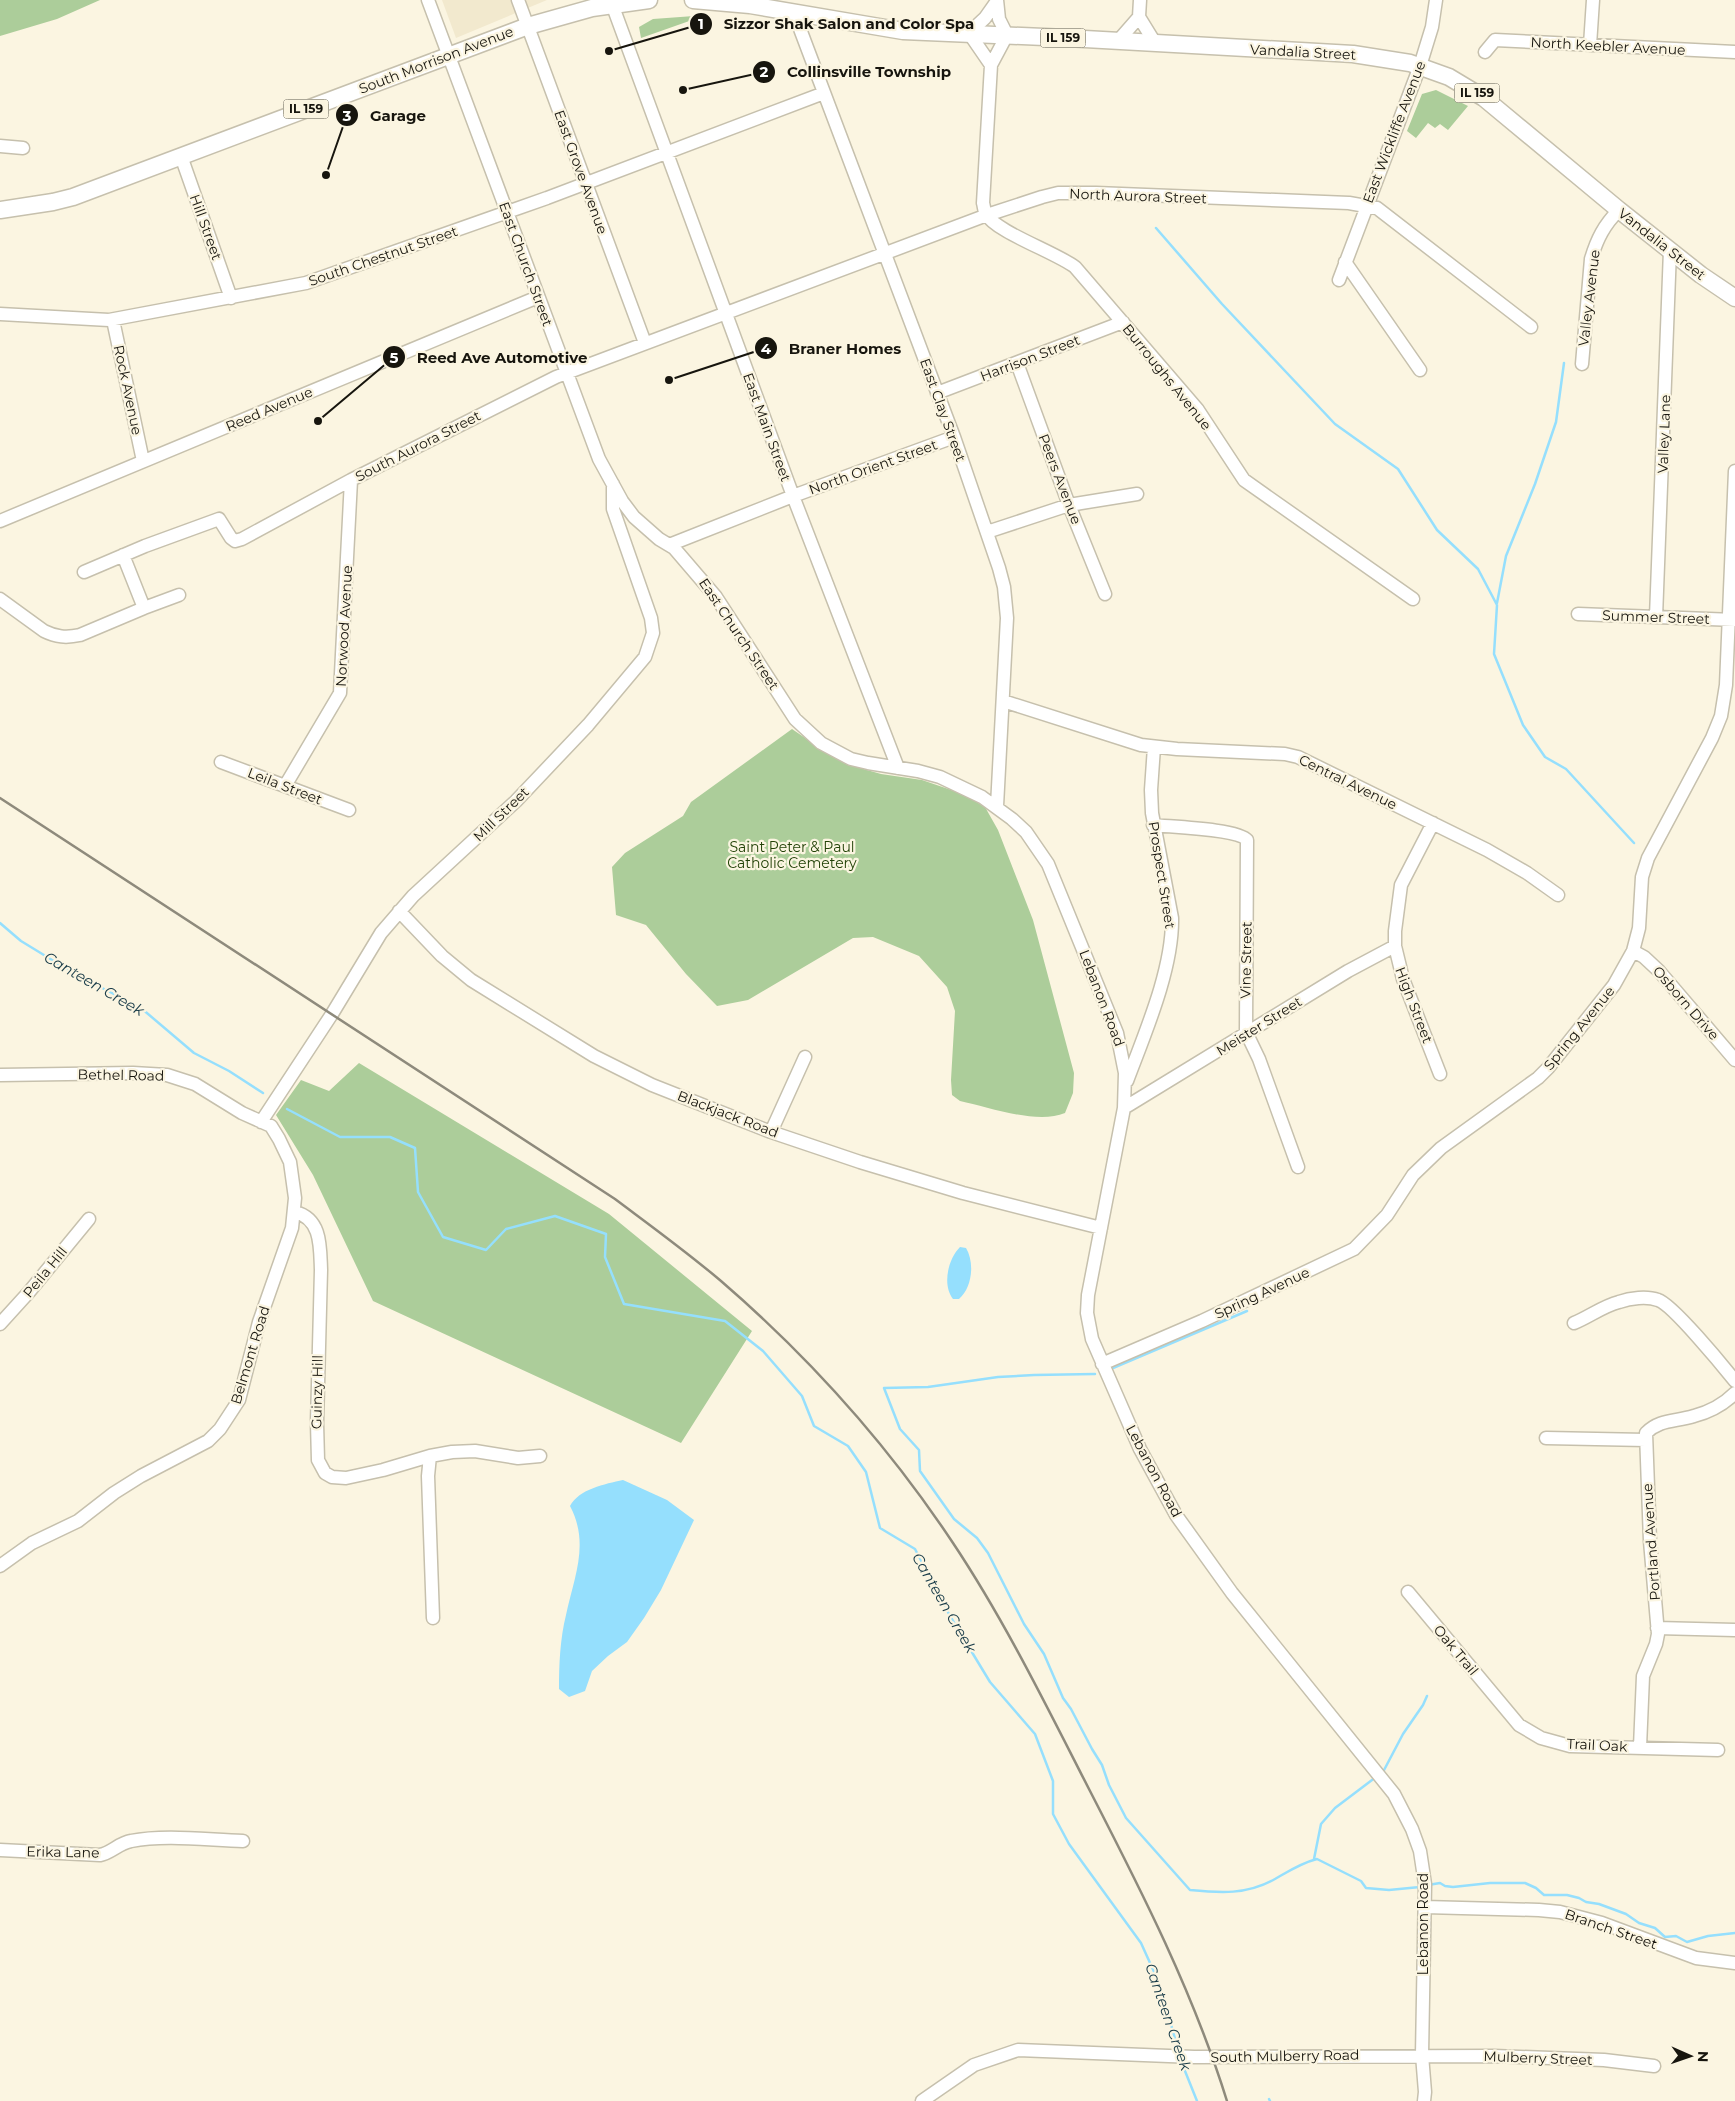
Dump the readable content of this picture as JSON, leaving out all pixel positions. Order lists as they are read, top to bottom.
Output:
{
  "streets": {
    "main road": ["IL 159", "Vandalia Street", "South Morrison Avenue"],
    "street": [
      "North Keebler Avenue",
      "East Wickliffe Avenue",
      "East Grove Avenue",
      "North Aurora Street",
      "Hill Street",
      "South Chestnut Street",
      "East Church Street",
      "Valley Avenue",
      "Harrison Street",
      "Burroughs Avenue",
      "Rock Avenue",
      "Reed Avenue",
      "East Clay Street",
      "East Main Street",
      "Valley Lane",
      "South Aurora Street",
      "North Orient Street",
      "Peers Avenue",
      "Summer Street",
      "Norwood Avenue",
      "Central Avenue",
      "Leila Street",
      "Mill Street",
      "Prospect Street",
      "Vine Street",
      "Lebanon Road",
      "Osborn Drive",
      "High Street",
      "Meister Street",
      "Spring Avenue",
      "Bethel Road",
      "Blackjack Road",
      "Peila Hill",
      "Belmont Road",
      "Guinzy Hill",
      "Portland Avenue",
      "Oak Trail",
      "Trail Oak",
      "Erika Lane",
      "Branch Street",
      "South Mulberry Road",
      "Mulberry Street"
    ]
  },
  "crossings": [
    ["IL 159", "Vandalia Street"],
    ["IL 159", "East Clay Street"],
    ["Vandalia Street", "East Wickliffe Avenue"],
    ["Vandalia Street", "Valley Avenue"],
    ["Vandalia Street", "East Clay Street"],
    ["Vandalia Street", "Valley Lane"],
    ["South Morrison Avenue", "East Grove Avenue"],
    ["South Morrison Avenue", "Hill Street"],
    ["South Morrison Avenue", "East Church Street"],
    ["South Morrison Avenue", "East Main Street"],
    ["East Wickliffe Avenue", "North Aurora Street"],
    ["East Grove Avenue", "South Chestnut Street"],
    ["East Grove Avenue", "South Aurora Street"],
    ["North Aurora Street", "Burroughs Avenue"],
    ["North Aurora Street", "East Clay Street"],
    ["North Aurora Street", "East Main Street"],
    ["North Aurora Street", "South Aurora Street"],
    ["Hill Street", "South Chestnut Street"],
    ["South Chestnut Street", "East Church Street"],
    ["South Chestnut Street", "Rock Avenue"],
    ["South Chestnut Street", "East Clay Street"],
    ["South Chestnut Street", "East Main Street"],
    ["East Church Street", "Reed Avenue"],
    ["East Church Street", "East Clay Street"],
    ["East Church Street", "East Main Street"],
    ["East Church Street", "South Aurora Street"],
    ["East Church Street", "North Orient Street"],
    ["East Church Street", "Mill Street"],
    ["East Church Street", "Lebanon Road"],
    ["Harrison Street", "Burroughs Avenue"],
    ["Harrison Street", "East Clay Street"],
    ["Harrison Street", "Peers Avenue"],
    ["Rock Avenue", "Reed Avenue"],
    ["East Clay Street", "North Orient Street"],
    ["East Clay Street", "Central Avenue"],
    ["East Clay Street", "Lebanon Road"],
    ["East Main Street", "South Aurora Street"],
    ["East Main Street", "North Orient Street"],
    ["Valley Lane", "Summer Street"],
    ["South Aurora Street", "Norwood Avenue"],
    ["Summer Street", "Spring Avenue"],
    ["Norwood Avenue", "Leila Street"],
    ["Central Avenue", "Prospect Street"],
    ["Central Avenue", "High Street"],
    ["Mill Street", "Bethel Road"],
    ["Mill Street", "Blackjack Road"],
    ["Mill Street", "Belmont Road"],
    ["Prospect Street", "Vine Street"],
    ["Prospect Street", "Lebanon Road"],
    ["Vine Street", "Meister Street"],
    ["Lebanon Road", "Meister Street"],
    ["Lebanon Road", "Spring Avenue"],
    ["Lebanon Road", "Blackjack Road"],
    ["Lebanon Road", "Branch Street"],
    ["Lebanon Road", "South Mulberry Road"],
    ["Lebanon Road", "Mulberry Street"],
    ["Osborn Drive", "Spring Avenue"],
    ["High Street", "Meister Street"],
    ["Bethel Road", "Belmont Road"],
    ["Belmont Road", "Guinzy Hill"],
    ["Portland Avenue", "Trail Oak"],
    ["Oak Trail", "Trail Oak"],
    ["South Mulberry Road", "Mulberry Street"]
  ],
  "water": ["Canteen Creek"],
  "parks": ["Saint Peter & Paul Catholic Cemetery"],
  "places": [
    "Sizzor Shak Salon and Color Spa",
    "Collinsville Township",
    "Garage",
    "Braner Homes",
    "Reed Ave Automotive"
  ],
  "north": "right"
}
